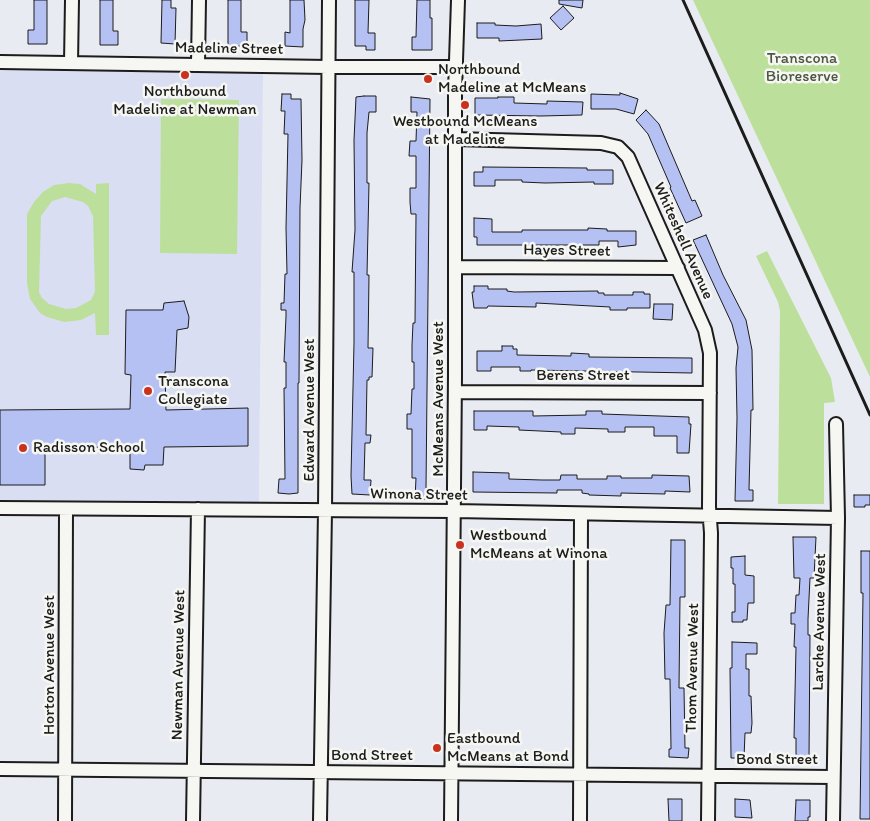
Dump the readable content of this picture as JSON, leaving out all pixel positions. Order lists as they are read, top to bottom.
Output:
{
  "streets": {
    "street": [
      "Madeline Street",
      "Whiteshell Avenue",
      "Hayes Street",
      "Berens Street",
      "McMeans Avenue West",
      "Edward Avenue West",
      "Winona Street",
      "Larche Avenue West",
      "Horton Avenue West",
      "Newman Avenue West",
      "Thom Avenue West",
      "Bond Street"
    ]
  },
  "crossings": [
    ["Madeline Street", "McMeans Avenue West"],
    ["Madeline Street", "Edward Avenue West"],
    ["Whiteshell Avenue", "Hayes Street"],
    ["Whiteshell Avenue", "Berens Street"],
    ["Whiteshell Avenue", "McMeans Avenue West"],
    ["Whiteshell Avenue", "Winona Street"],
    ["Whiteshell Avenue", "Thom Avenue West"],
    ["Hayes Street", "McMeans Avenue West"],
    ["Berens Street", "McMeans Avenue West"],
    ["McMeans Avenue West", "Winona Street"],
    ["McMeans Avenue West", "Bond Street"],
    ["Edward Avenue West", "Winona Street"],
    ["Edward Avenue West", "Bond Street"],
    ["Winona Street", "Larche Avenue West"],
    ["Winona Street", "Horton Avenue West"],
    ["Winona Street", "Newman Avenue West"],
    ["Winona Street", "Thom Avenue West"],
    ["Larche Avenue West", "Bond Street"],
    ["Horton Avenue West", "Bond Street"],
    ["Newman Avenue West", "Bond Street"],
    ["Thom Avenue West", "Bond Street"]
  ],
  "parks": ["Transcona Bioreserve"],
  "places": [
    "Northbound Madeline at Newman",
    "Northbound Madeline at McMeans",
    "Westbound McMeans at Madeline",
    "Transcona Collegiate",
    "Radisson School",
    "Westbound McMeans at Winona",
    "Eastbound McMeans at Bond"
  ]
}
